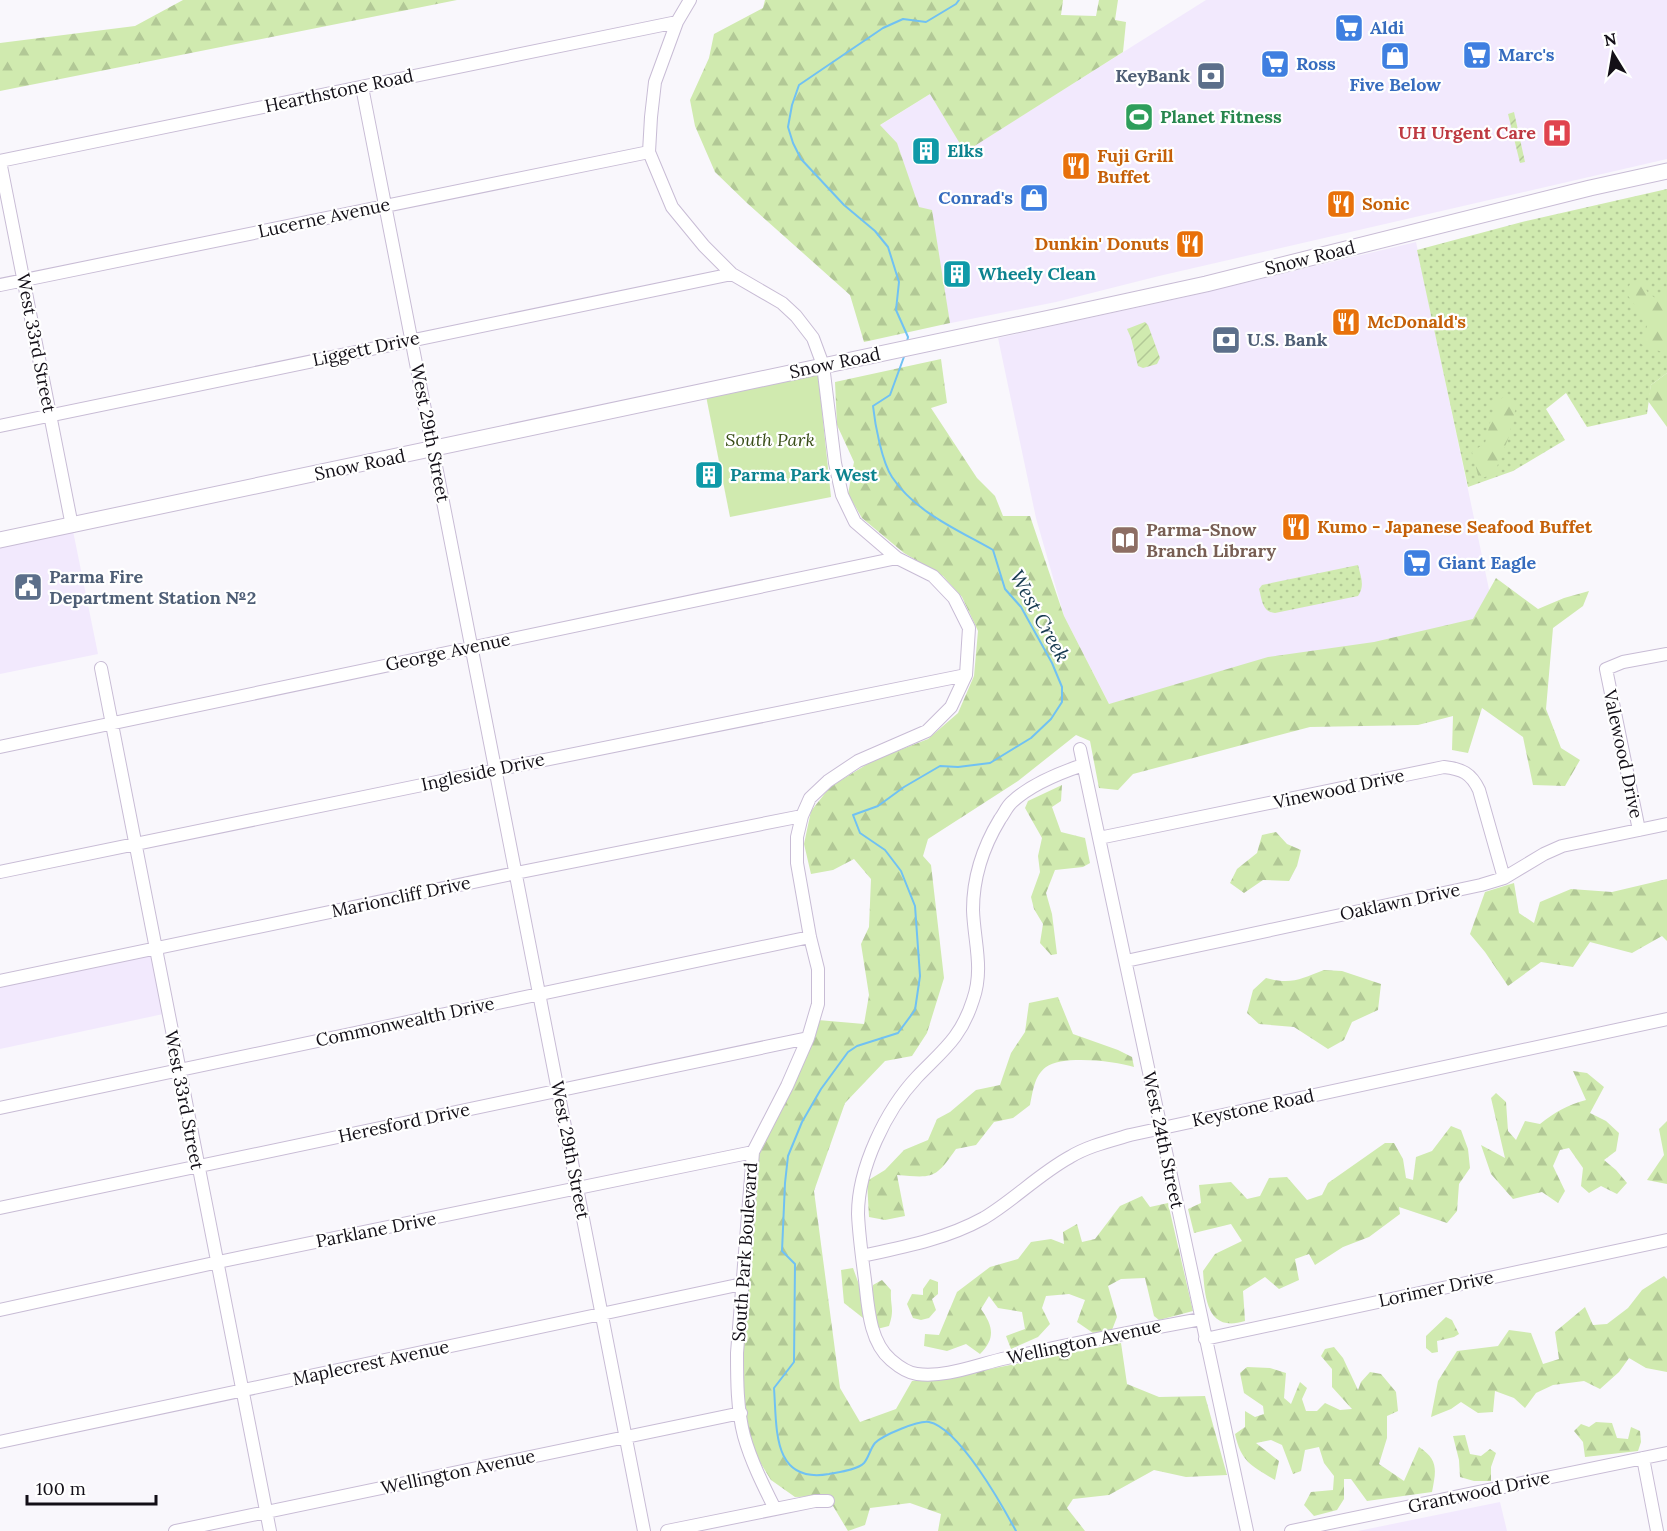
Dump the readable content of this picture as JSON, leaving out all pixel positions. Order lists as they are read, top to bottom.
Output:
{
  "streets": {
    "main road": ["Snow Road"],
    "street": [
      "Hearthstone Road",
      "Lucerne Avenue",
      "West 33rd Street",
      "Liggett Drive",
      "West 29th Street",
      "George Avenue",
      "Valewood Drive",
      "Ingleside Drive",
      "Vinewood Drive",
      "Marioncliff Drive",
      "Oaklawn Drive",
      "Commonwealth Drive",
      "Keystone Road",
      "Heresford Drive",
      "West 24th Street",
      "Parklane Drive",
      "South Park Boulevard",
      "Lorimer Drive",
      "Wellington Avenue",
      "Maplecrest Avenue",
      "Grantwood Drive"
    ]
  },
  "crossings": [
    ["Hearthstone Road", "West 33rd Street"],
    ["Hearthstone Road", "West 29th Street"],
    ["Hearthstone Road", "South Park Boulevard"],
    ["Lucerne Avenue", "West 33rd Street"],
    ["Lucerne Avenue", "West 29th Street"],
    ["Lucerne Avenue", "South Park Boulevard"],
    ["Snow Road", "West 33rd Street"],
    ["Snow Road", "West 29th Street"],
    ["Snow Road", "South Park Boulevard"],
    ["West 33rd Street", "Liggett Drive"],
    ["West 33rd Street", "George Avenue"],
    ["West 33rd Street", "Ingleside Drive"],
    ["West 33rd Street", "Marioncliff Drive"],
    ["West 33rd Street", "Commonwealth Drive"],
    ["West 33rd Street", "Heresford Drive"],
    ["West 33rd Street", "Parklane Drive"],
    ["West 33rd Street", "Wellington Avenue"],
    ["West 33rd Street", "Maplecrest Avenue"],
    ["Liggett Drive", "West 29th Street"],
    ["Liggett Drive", "South Park Boulevard"],
    ["West 29th Street", "George Avenue"],
    ["West 29th Street", "Ingleside Drive"],
    ["West 29th Street", "Marioncliff Drive"],
    ["West 29th Street", "Commonwealth Drive"],
    ["West 29th Street", "Heresford Drive"],
    ["West 29th Street", "Parklane Drive"],
    ["West 29th Street", "Wellington Avenue"],
    ["West 29th Street", "Maplecrest Avenue"],
    ["George Avenue", "South Park Boulevard"],
    ["Valewood Drive", "Oaklawn Drive"],
    ["Ingleside Drive", "South Park Boulevard"],
    ["Vinewood Drive", "Oaklawn Drive"],
    ["Vinewood Drive", "West 24th Street"],
    ["Marioncliff Drive", "South Park Boulevard"],
    ["Oaklawn Drive", "West 24th Street"],
    ["Commonwealth Drive", "South Park Boulevard"],
    ["Keystone Road", "West 24th Street"],
    ["Keystone Road", "Wellington Avenue"],
    ["Heresford Drive", "South Park Boulevard"],
    ["West 24th Street", "Lorimer Drive"],
    ["West 24th Street", "Wellington Avenue"],
    ["Parklane Drive", "South Park Boulevard"],
    ["South Park Boulevard", "Wellington Avenue"],
    ["South Park Boulevard", "Maplecrest Avenue"]
  ],
  "water": ["West Creek"],
  "parks": ["South Park"],
  "places": {
    "supermarket": [
      "Aldi",
      "Marc's",
      "Ross",
      "Giant Eagle"
    ],
    "shop": ["Five Below", "Conrad's"],
    "bank": ["KeyBank", "U.S. Bank"],
    "sports": ["Planet Fitness"],
    "hospital": ["UH Urgent Care"],
    "building": ["Elks", "Wheely Clean", "Parma Park West"],
    "restaurant": [
      "Fuji Grill Buffet",
      "Sonic",
      "Dunkin' Donuts",
      "McDonald's",
      "Kumo - Japanese Seafood Buffet"
    ],
    "library": ["Parma-Snow Branch Library"],
    "public building": ["Parma Fire Department Station №2"]
  },
  "scale_bar": "100 m",
  "north": "top"
}
